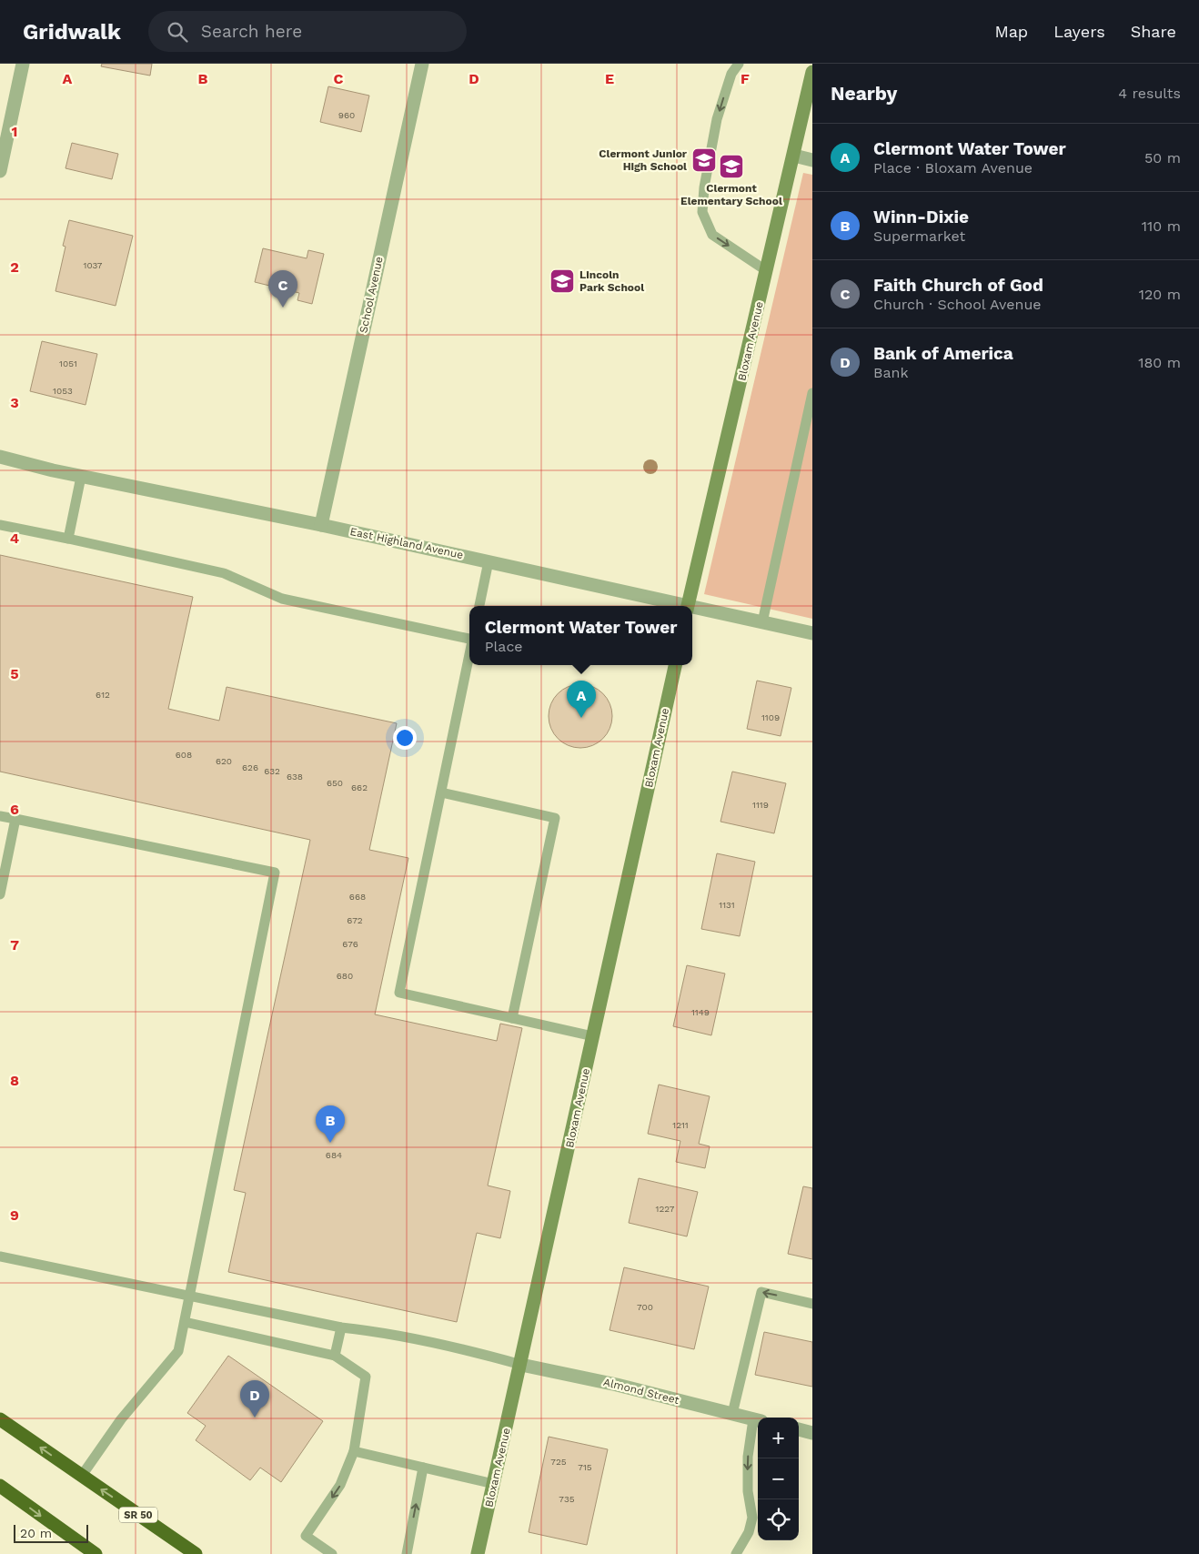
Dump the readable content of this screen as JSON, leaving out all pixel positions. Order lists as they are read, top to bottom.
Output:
{
  "streets": {
    "highway": ["SR 50"],
    "street": [
      "School Avenue",
      "Bloxam Avenue",
      "East Highland Avenue",
      "Almond Street"
    ]
  },
  "crossings": [
    ["School Avenue", "East Highland Avenue"],
    ["Bloxam Avenue", "Almond Street"]
  ],
  "places": {
    "school or university": ["Clermont Junior High School", "Clermont Elementary School", "Lincoln Park School"]
  },
  "house_numbers": [
    "960",
    "1037",
    "1051",
    "1053",
    "612",
    "1109",
    "608",
    "620",
    "626",
    "632",
    "638",
    "650",
    "662",
    "1119",
    "668",
    "1131",
    "672",
    "676",
    "680",
    "1149",
    "1211",
    "684",
    "1227",
    "700",
    "725",
    "715",
    "735"
  ],
  "scale_bar": "20 m",
  "page": {
    "header": "Gridwalk",
    "search": "Search here",
    "nav": ["Map", "Layers", "Share"],
    "heading": ["Nearby", "4 results"],
    "list": [
      {
        "mark": "A",
        "name": "Clermont Water Tower",
        "note": "Place · Bloxam Avenue",
        "value": "50 m"
      },
      {
        "mark": "B",
        "name": "Winn-Dixie",
        "note": "Supermarket",
        "value": "110 m"
      },
      {
        "mark": "C",
        "name": "Faith Church of God",
        "note": "Church · School Avenue",
        "value": "120 m"
      },
      {
        "mark": "D",
        "name": "Bank of America",
        "note": "Bank",
        "value": "180 m"
      }
    ],
    "pins": [
      "C",
      "A",
      "B",
      "D"
    ],
    "popup": ["Clermont Water Tower", "Place"],
    "map_buttons": ["+", "−"],
    "scale": "20 m"
  },
  "grid": {
    "columns": [
      "A",
      "B",
      "C",
      "D",
      "E",
      "F"
    ],
    "rows": [
      "1",
      "2",
      "3",
      "4",
      "5",
      "6",
      "7",
      "8",
      "9"
    ]
  }
}
